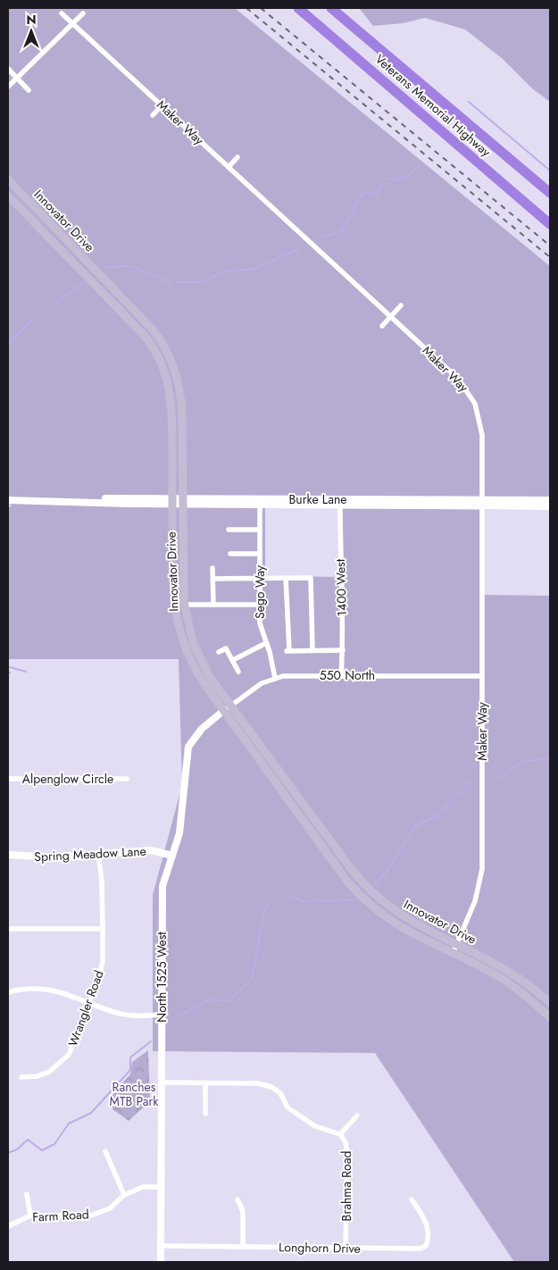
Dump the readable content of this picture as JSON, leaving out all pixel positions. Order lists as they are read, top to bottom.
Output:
{
  "streets": {
    "highway": ["Veterans Memorial Highway"],
    "main road": ["Innovator Drive"],
    "street": [
      "Maker Way",
      "Burke Lane",
      "1400 West",
      "Sego Way",
      "550 North",
      "Alpenglow Circle",
      "Spring Meadow Lane",
      "North 1525 West",
      "Wrangler Road",
      "Brahma Road",
      "Farm Road",
      "Longhorn Drive"
    ]
  },
  "crossings": [
    ["Maker Way", "Innovator Drive"],
    ["Maker Way", "Burke Lane"],
    ["Maker Way", "550 North"],
    ["Innovator Drive", "Burke Lane"],
    ["Innovator Drive", "550 North"],
    ["Innovator Drive", "North 1525 West"],
    ["Burke Lane", "1400 West"],
    ["Burke Lane", "Sego Way"],
    ["1400 West", "550 North"],
    ["Sego Way", "550 North"],
    ["550 North", "North 1525 West"],
    ["Spring Meadow Lane", "North 1525 West"],
    ["Spring Meadow Lane", "Wrangler Road"],
    ["North 1525 West", "Brahma Road"],
    ["North 1525 West", "Farm Road"],
    ["North 1525 West", "Longhorn Drive"],
    ["Brahma Road", "Longhorn Drive"]
  ],
  "parks": ["Ranches MTB Park"],
  "north": "top"
}
